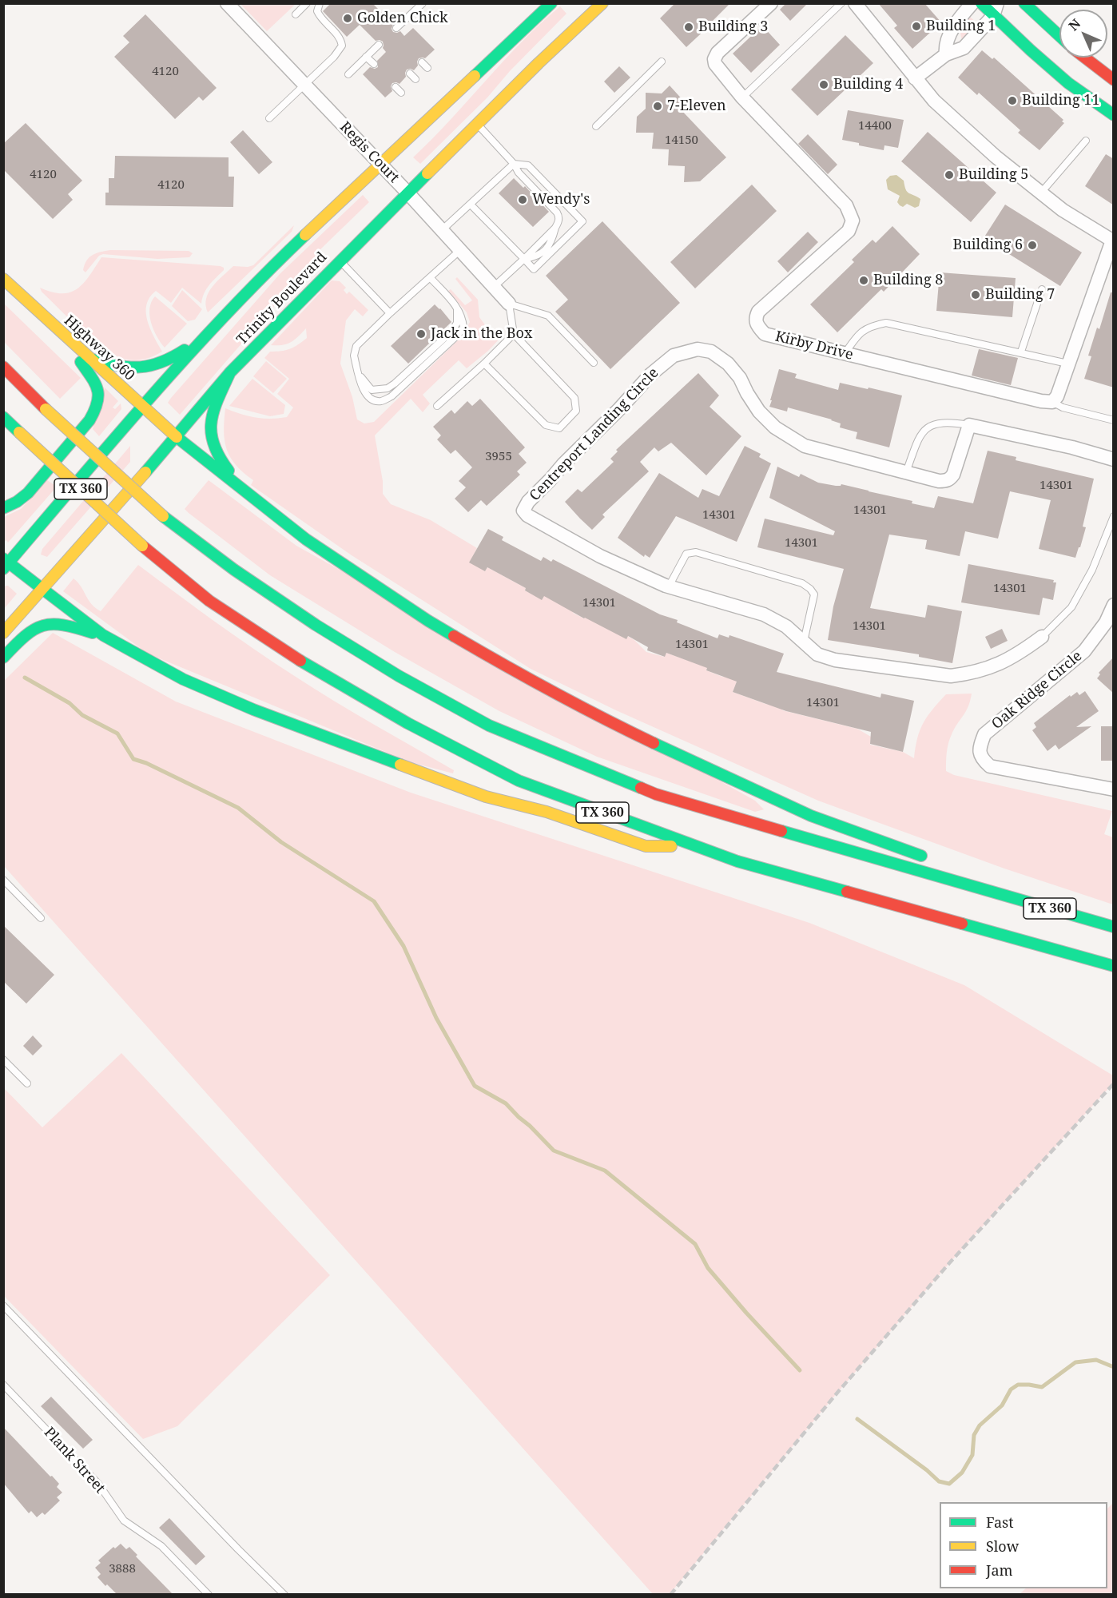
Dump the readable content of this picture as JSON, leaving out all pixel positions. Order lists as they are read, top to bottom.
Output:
{
  "streets": {
    "main road": ["Trinity Boulevard", "Highway 360", "TX 360"],
    "street": [
      "Regis Court",
      "Kirby Drive",
      "Centreport Landing Circle",
      "Oak Ridge Circle"
    ],
    "lane": ["Plank Street"]
  },
  "crossings": [
    ["Regis Court", "Trinity Boulevard"],
    ["Trinity Boulevard", "Highway 360"]
  ],
  "places": [
    "Golden Chick",
    "Building 1",
    "Building 3",
    "Building 4",
    "Building 11",
    "7-Eleven",
    "Building 5",
    "Wendy's",
    "Building 6",
    "Building 8",
    "Building 7",
    "Jack in the Box"
  ],
  "house_numbers": [
    "4120",
    "14400",
    "14150",
    "4120",
    "4120",
    "3955",
    "14301",
    "14301",
    "14301",
    "14301",
    "14301",
    "14301",
    "14301",
    "14301",
    "14301",
    "3888"
  ],
  "legend": ["Fast", "Slow", "Jam"],
  "north": "top left"
}
